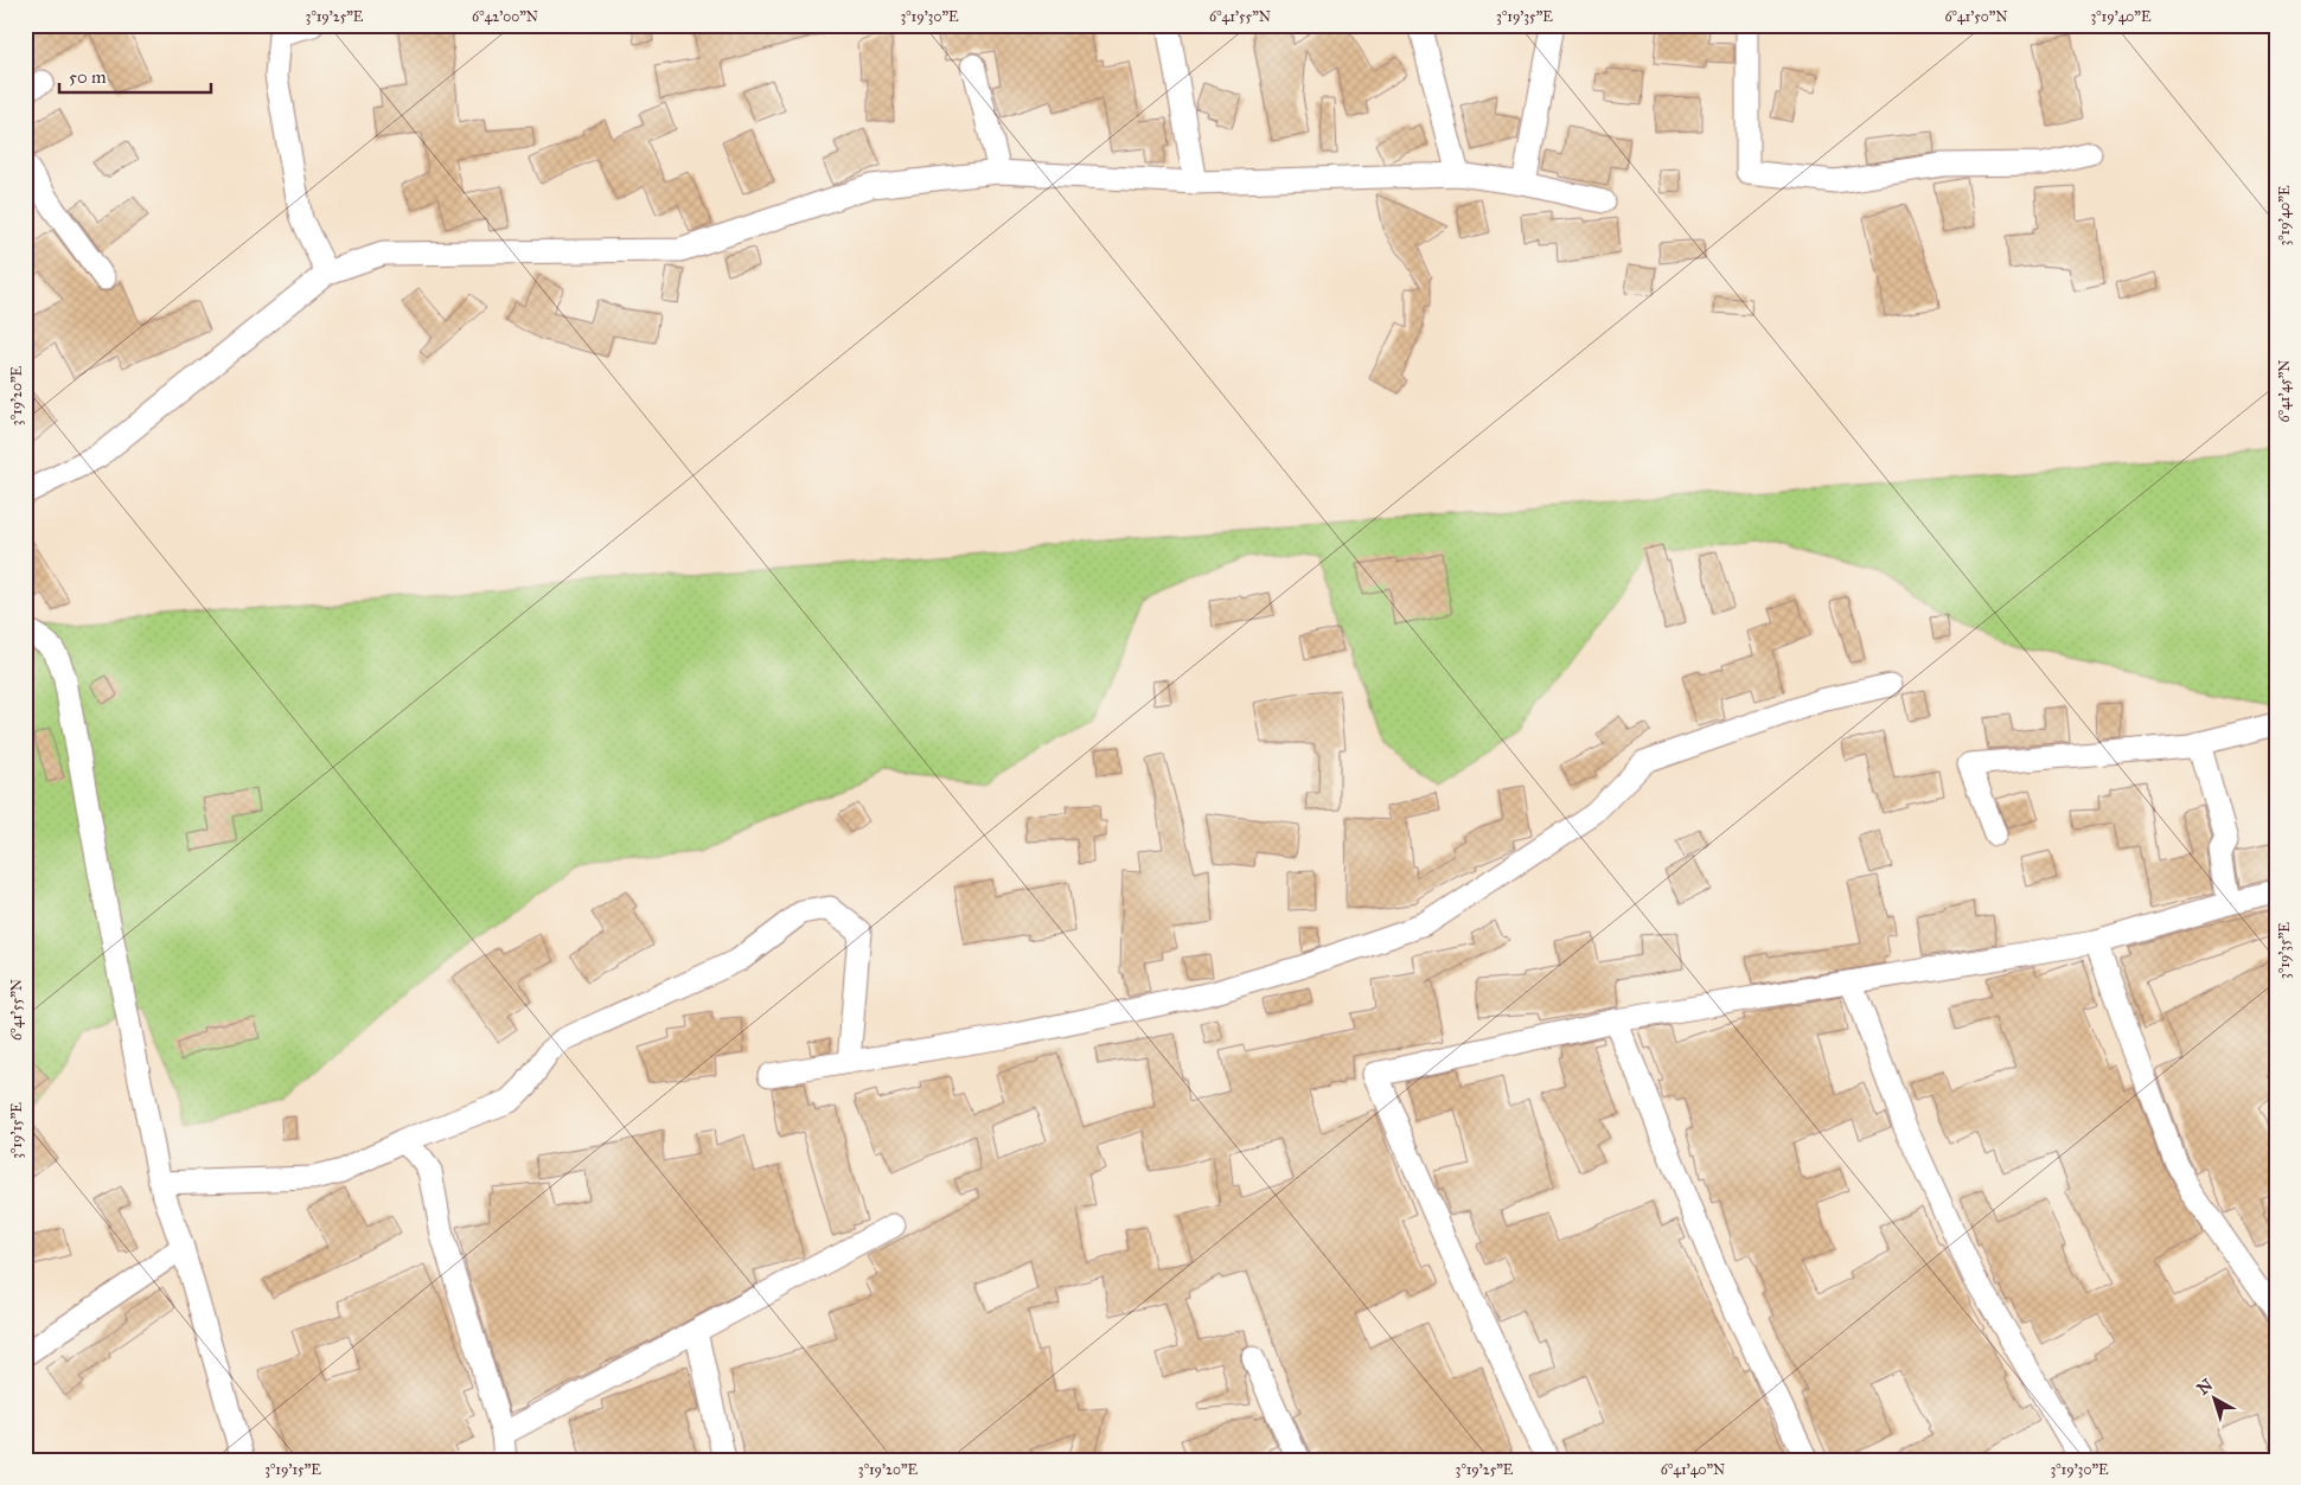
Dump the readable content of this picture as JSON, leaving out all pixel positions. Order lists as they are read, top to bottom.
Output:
{
  "scale_bar": "50 m",
  "north": "top left",
  "coordinates": [
    "3°19'25\"E",
    "6°42'00\"N",
    "3°19'30\"E",
    "6°41'55\"N",
    "3°19'35\"E",
    "6°41'50\"N",
    "3°19'40\"E",
    "6°41'45\"N",
    "3°19'20\"E",
    "3°19'15\"E",
    "6°41'40\"N"
  ]
}
